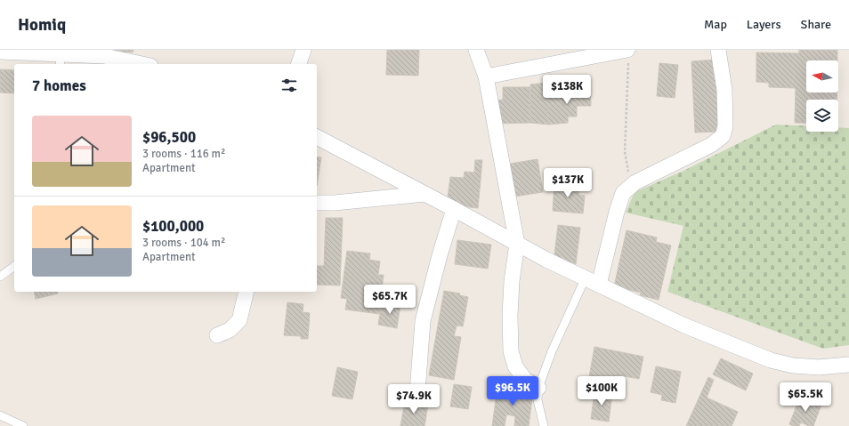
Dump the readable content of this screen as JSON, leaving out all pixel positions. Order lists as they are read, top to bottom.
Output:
{
  "north": "left",
  "page": {
    "header": "Homiq",
    "nav": ["Map", "Layers", "Share"],
    "heading": "7 homes",
    "price": [
      "$138K",
      "$137K",
      "$65.7K",
      "$96.5K",
      "$100K",
      "$65.5K",
      "$74.9K"
    ],
    "list": [
      {
        "name": "$96,500",
        "note": "3 rooms · 116 m² · Apartment"
      },
      {
        "name": "$100,000",
        "note": "3 rooms · 104 m² · Apartment"
      }
    ]
  }
}
